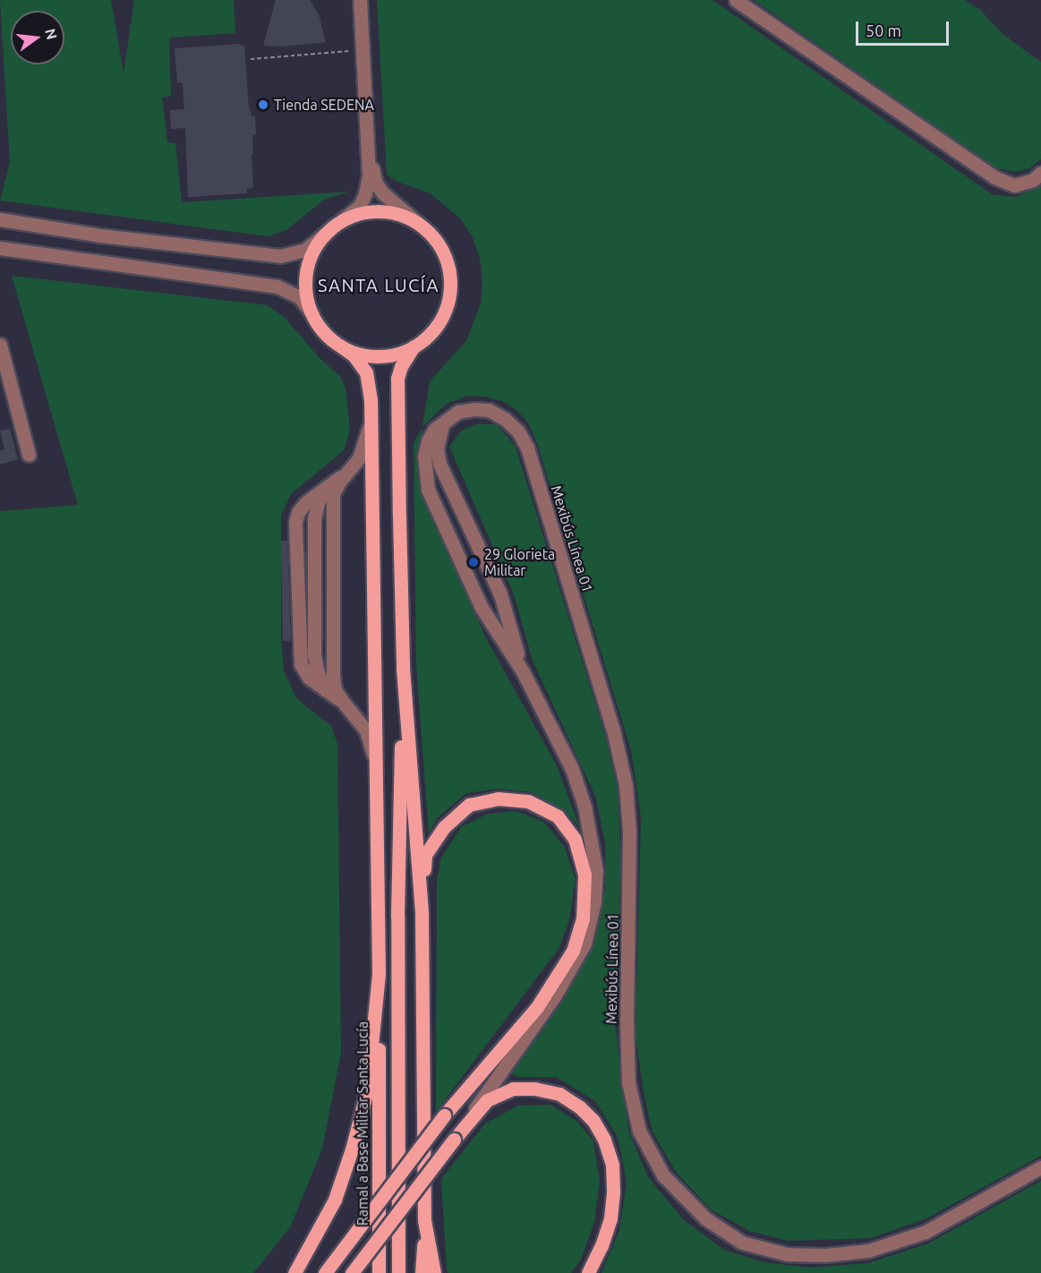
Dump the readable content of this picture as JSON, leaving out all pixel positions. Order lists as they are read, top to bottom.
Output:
{
  "streets": {
    "main road": ["Ramal a Base Militar Santa Lucía"],
    "street": ["Mexibús Línea 01"]
  },
  "districts": ["SANTA LUCÍA"],
  "places": ["Tienda SEDENA", "29 Glorieta Militar"],
  "scale_bar": "50 m",
  "north": "right"
}
